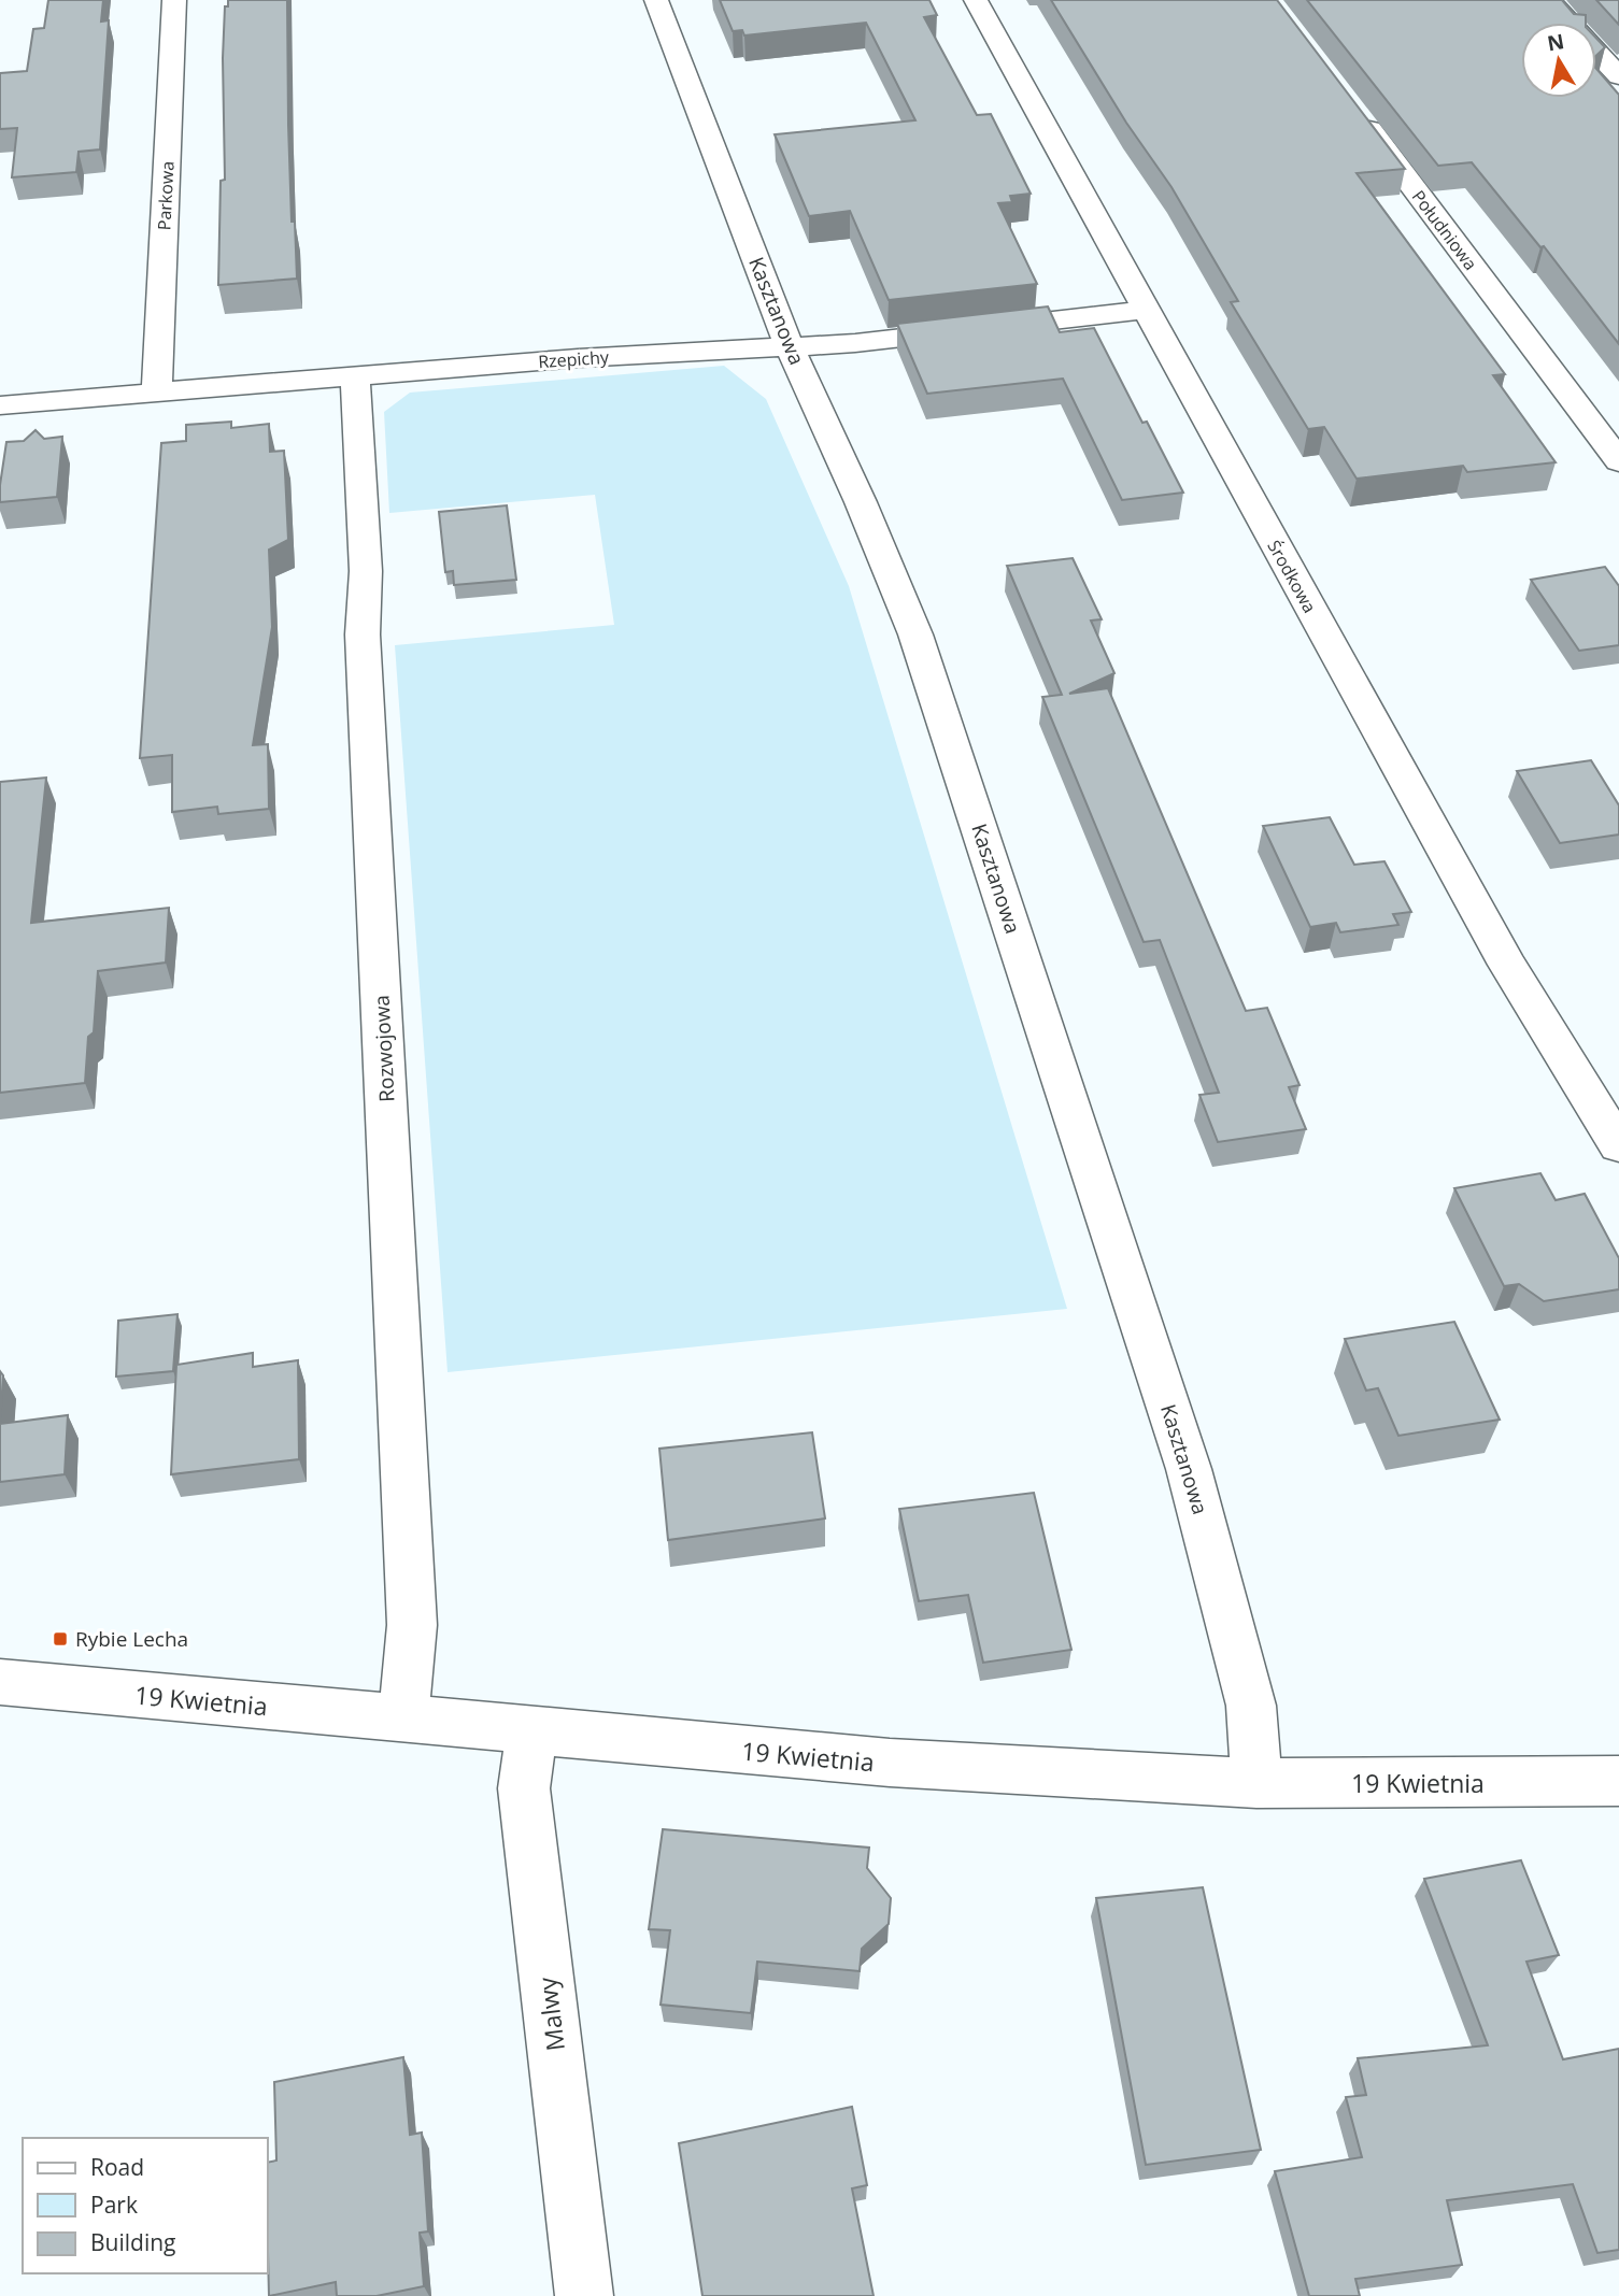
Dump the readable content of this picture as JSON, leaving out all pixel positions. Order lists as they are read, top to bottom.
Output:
{
  "streets": {
    "street": [
      "Parkowa",
      "Południowa",
      "Kasztanowa",
      "Rzepichy",
      "Środkowa",
      "Rozwojowa",
      "19 Kwietnia",
      "Malwy"
    ]
  },
  "crossings": [
    ["Parkowa", "Rzepichy"],
    ["Kasztanowa", "Rzepichy"],
    ["Kasztanowa", "19 Kwietnia"],
    ["Rzepichy", "Środkowa"],
    ["Rzepichy", "Rozwojowa"],
    ["Rozwojowa", "19 Kwietnia"],
    ["19 Kwietnia", "Malwy"]
  ],
  "places": {
    "transit": ["Rybie Lecha"]
  },
  "legend": ["Road", "Park", "Building"],
  "north": "top"
}
